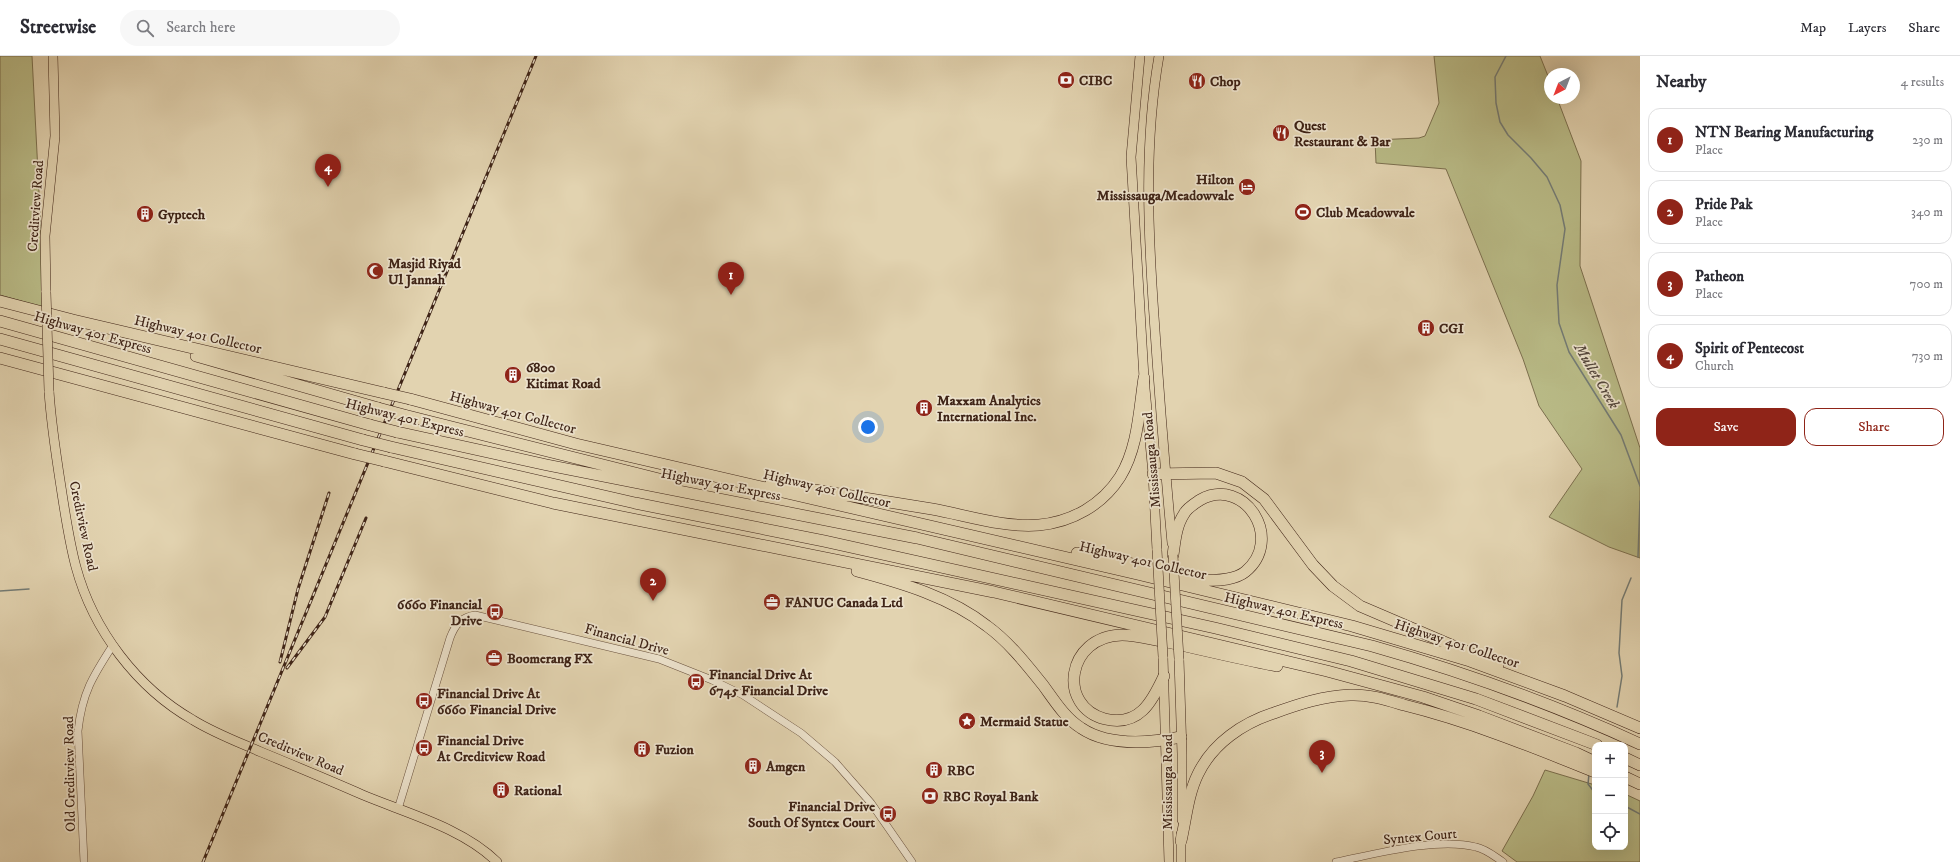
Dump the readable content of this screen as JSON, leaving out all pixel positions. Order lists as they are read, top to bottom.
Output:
{
  "streets": {
    "highway": ["Highway 401 Express", "Highway 401 Collector"],
    "main road": ["Creditview Road", "Mississauga Road"],
    "street": ["Financial Drive", "Old Creditview Road", "Syntex Court"]
  },
  "crossings": [
    ["Creditview Road", "Financial Drive"],
    ["Creditview Road", "Old Creditview Road"]
  ],
  "water": ["Mullet Creek"],
  "places": {
    "bank": ["CIBC", "RBC Royal Bank"],
    "restaurant": ["Chop", "Quest Restaurant & Bar"],
    "hotel": ["Hilton Mississauga/Meadowvale"],
    "sports": ["Club Meadowvale"],
    "building": [
      "Gyptech",
      "CGI",
      "6800 Kitimat Road",
      "Maxxam Analytics International Inc.",
      "Fuzion",
      "Amgen",
      "RBC",
      "Rational"
    ],
    "mosque": ["Masjid Riyad Ul Jannah"],
    "office": ["FANUC Canada Ltd", "Boomerang FX"],
    "bus stop": [
      "6660 Financial Drive",
      "Financial Drive At 6745 Financial Drive",
      "Financial Drive At 6660 Financial Drive",
      "Financial Drive At Creditview Road",
      "Financial Drive South Of Syntex Court"
    ],
    "place": ["Mermaid Statue"]
  },
  "north": "bottom left",
  "page": {
    "header": "Streetwise",
    "search": "Search here",
    "nav": ["Map", "Layers", "Share"],
    "heading": ["Nearby", "4 results"],
    "list": [
      {
        "mark": "1",
        "name": "NTN Bearing Manufacturing",
        "note": "Place",
        "value": "230 m"
      },
      {
        "mark": "2",
        "name": "Pride Pak",
        "note": "Place",
        "value": "340 m"
      },
      {
        "mark": "3",
        "name": "Patheon",
        "note": "Place",
        "value": "700 m"
      },
      {
        "mark": "4",
        "name": "Spirit of Pentecost",
        "note": "Church",
        "value": "730 m"
      }
    ],
    "pins": [
      "4",
      "1",
      "2",
      "3"
    ],
    "buttons": ["Save", "Share"],
    "map_buttons": ["+", "−"]
  }
}
